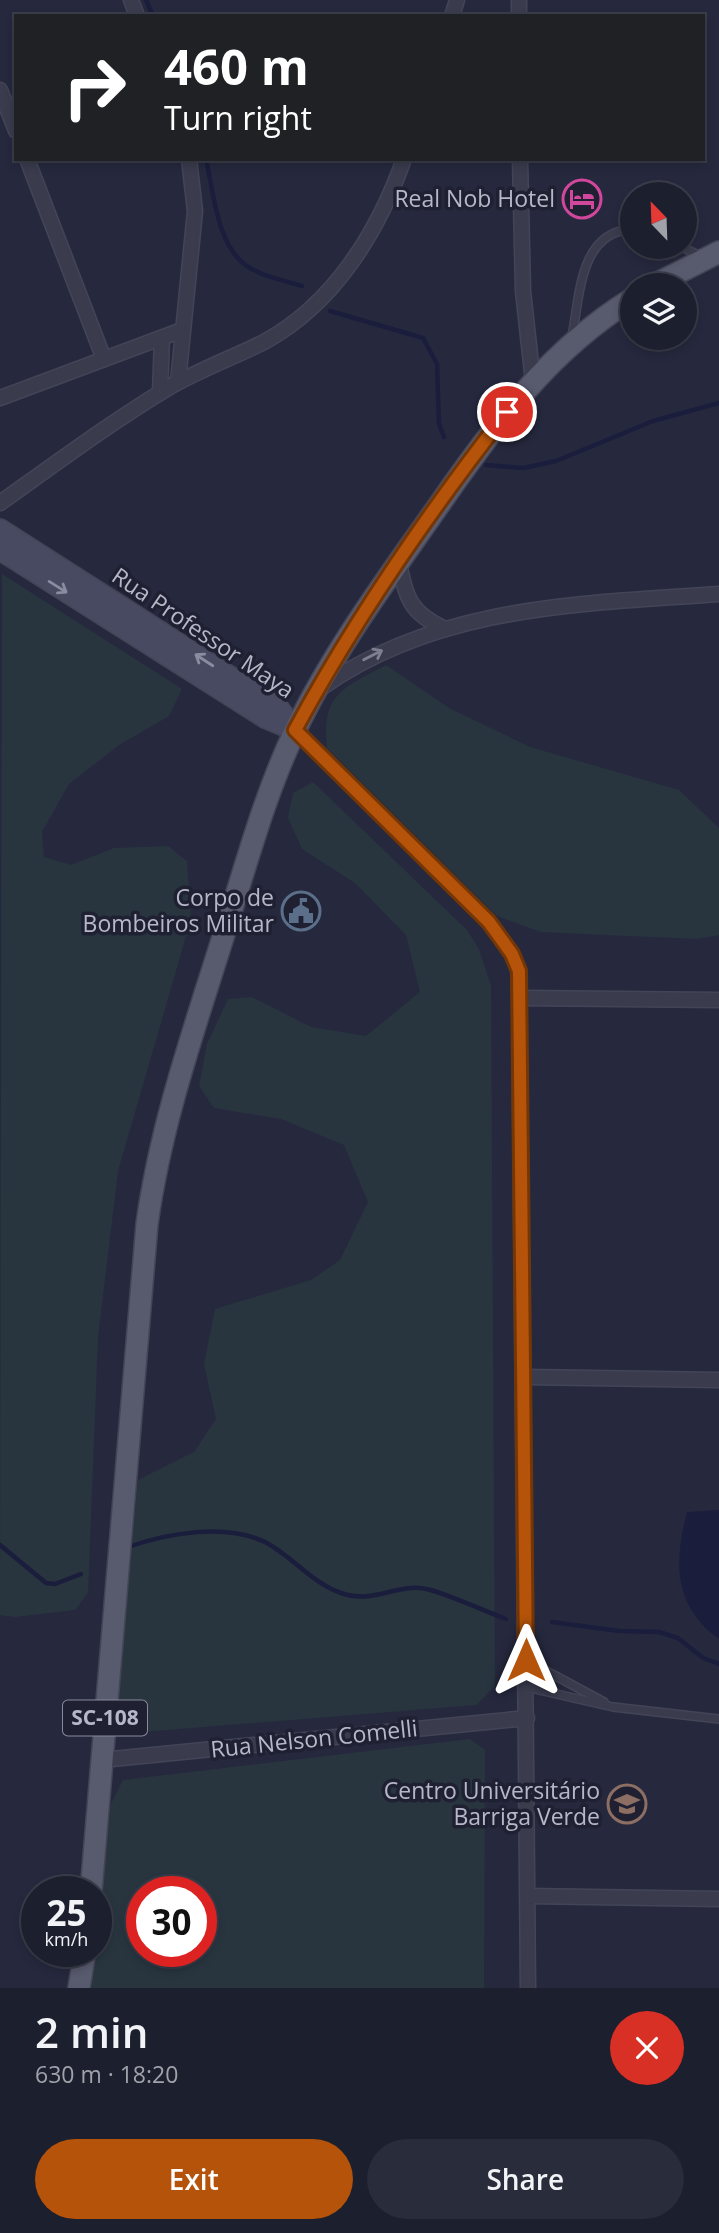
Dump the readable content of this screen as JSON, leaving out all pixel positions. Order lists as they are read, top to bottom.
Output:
{
  "streets": {
    "main road": ["Rua Professor Maya", "SC-108"],
    "street": ["Rua Nelson Comelli"]
  },
  "crossings": [
    ["Rua Professor Maya", "SC-108"],
    ["SC-108", "Rua Nelson Comelli"]
  ],
  "places": {
    "hotel": ["Real Nob Hotel"],
    "public building": ["Corpo de Bombeiros Militar"],
    "school or university": ["Centro Universitário Barriga Verde"]
  },
  "north": "top left",
  "page": {
    "turn": ["460 m", "Turn right"],
    "speed": "25 km/h",
    "limit": "30",
    "heading": ["2 min", "630 m · 18:20"],
    "buttons": ["Exit", "Share"]
  }
}
